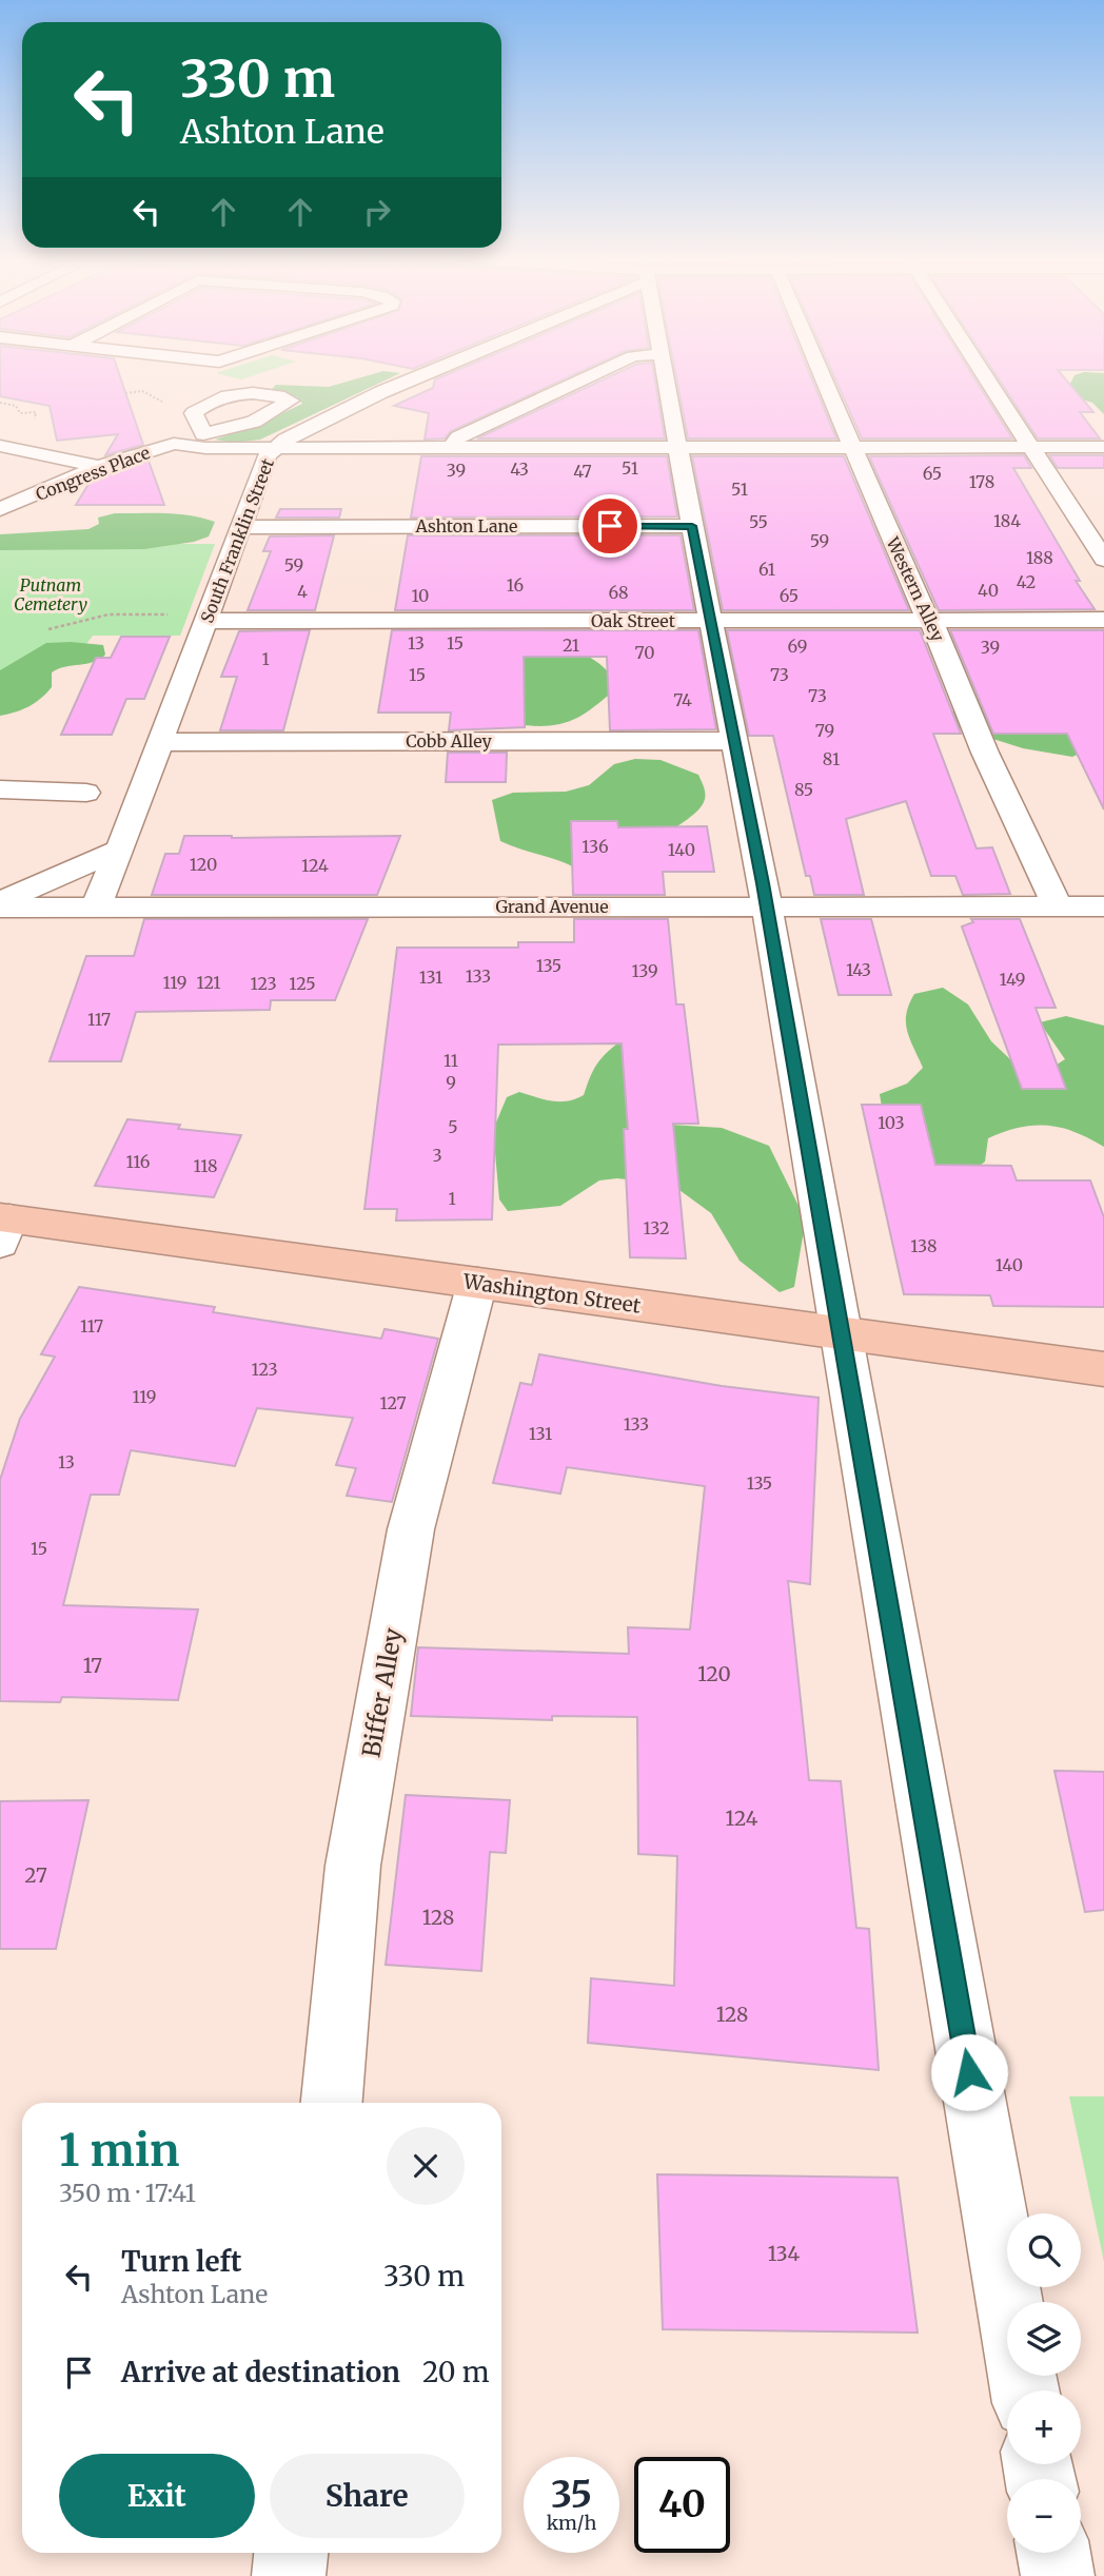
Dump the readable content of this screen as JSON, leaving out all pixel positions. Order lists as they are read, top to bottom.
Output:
{
  "streets": {
    "highway": ["Washington Street"],
    "street": [
      "Congress Place",
      "Ashton Lane",
      "South Franklin Street",
      "Western Alley",
      "Oak Street",
      "Cobb Alley",
      "Grand Avenue",
      "Biffer Alley"
    ]
  },
  "crossings": [
    ["Congress Place", "South Franklin Street"],
    ["Congress Place", "Western Alley"],
    ["Ashton Lane", "South Franklin Street"],
    ["South Franklin Street", "Oak Street"],
    ["South Franklin Street", "Cobb Alley"],
    ["South Franklin Street", "Grand Avenue"],
    ["Western Alley", "Oak Street"],
    ["Western Alley", "Grand Avenue"],
    ["Washington Street", "Biffer Alley"]
  ],
  "parks": ["Putnam Cemetery"],
  "house_numbers": [
    "51",
    "43",
    "39",
    "47",
    "65",
    "178",
    "51",
    "184",
    "55",
    "59",
    "188",
    "59",
    "61",
    "42",
    "16",
    "40",
    "4",
    "68",
    "10",
    "65",
    "13",
    "15",
    "21",
    "69",
    "39",
    "70",
    "1",
    "15",
    "73",
    "73",
    "74",
    "79",
    "81",
    "85",
    "136",
    "140",
    "120",
    "124",
    "135",
    "143",
    "139",
    "133",
    "131",
    "149",
    "119",
    "121",
    "123",
    "125",
    "117",
    "11",
    "9",
    "103",
    "5",
    "3",
    "116",
    "118",
    "1",
    "132",
    "138",
    "140",
    "117",
    "123",
    "119",
    "127",
    "133",
    "131",
    "13",
    "135",
    "15",
    "17",
    "120",
    "124",
    "27",
    "128",
    "128",
    "134"
  ],
  "page": {
    "turn": ["330 m", "Ashton Lane"],
    "heading": ["1 min", "350 m · 17:41"],
    "map_buttons": ["+", "−"],
    "list": [
      {
        "name": "Turn left",
        "note": "Ashton Lane",
        "value": "330 m"
      },
      {
        "name": "Arrive at destination",
        "value": "20 m"
      }
    ],
    "buttons": ["Exit", "Share"],
    "speed": "35 km/h",
    "limit": "40"
  }
}
